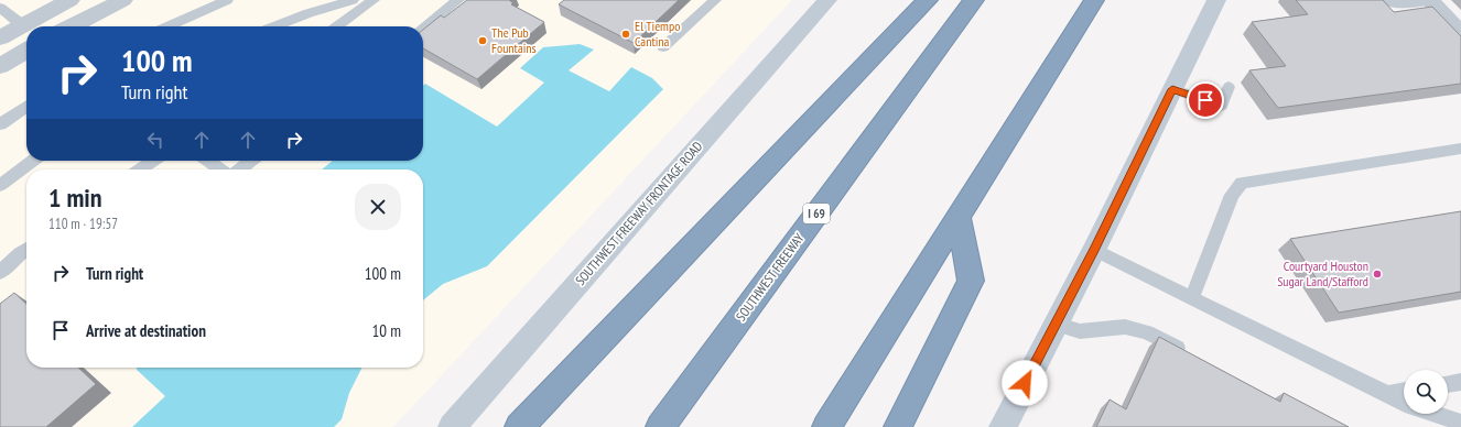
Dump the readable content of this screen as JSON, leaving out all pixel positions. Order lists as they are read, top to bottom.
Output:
{
  "streets": {
    "highway": ["I 69", "SOUTHWEST FREEWAY"],
    "main road": ["SOUTHWEST FREEWAY FRONTAGE ROAD"]
  },
  "places": ["El Tiempo Cantina", "The Pub Fountains", "Courtyard Houston Sugar Land/Stafford"],
  "page": {
    "turn": ["100 m", "Turn right"],
    "heading": ["1 min", "110 m · 19:57"],
    "list": [
      {
        "name": "Turn right",
        "value": "100 m"
      },
      {
        "name": "Arrive at destination",
        "value": "10 m"
      }
    ]
  }
}
